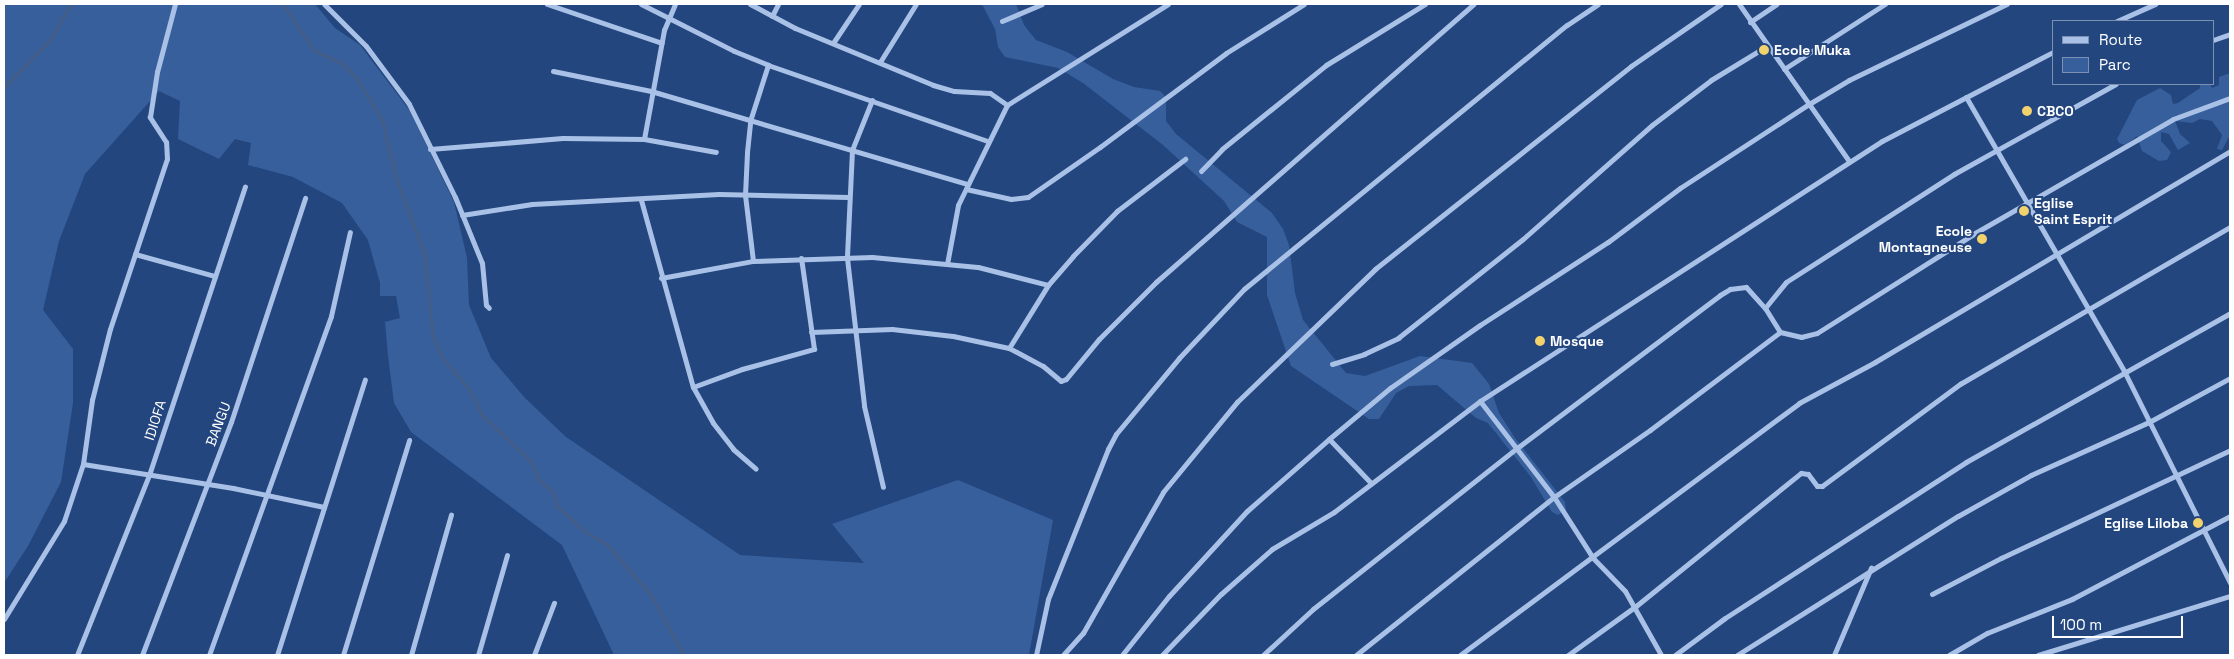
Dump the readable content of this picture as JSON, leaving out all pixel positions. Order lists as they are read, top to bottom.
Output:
{
  "streets": {
    "street": ["IDIOFA", "BANGU"]
  },
  "places": [
    "Ecole Muka",
    "CBCO",
    "Eglise Saint Esprit",
    "Ecole Montagneuse",
    "Mosque",
    "Eglise Liloba"
  ],
  "legend": ["Route", "Parc"],
  "scale_bar": "100 m"
}
